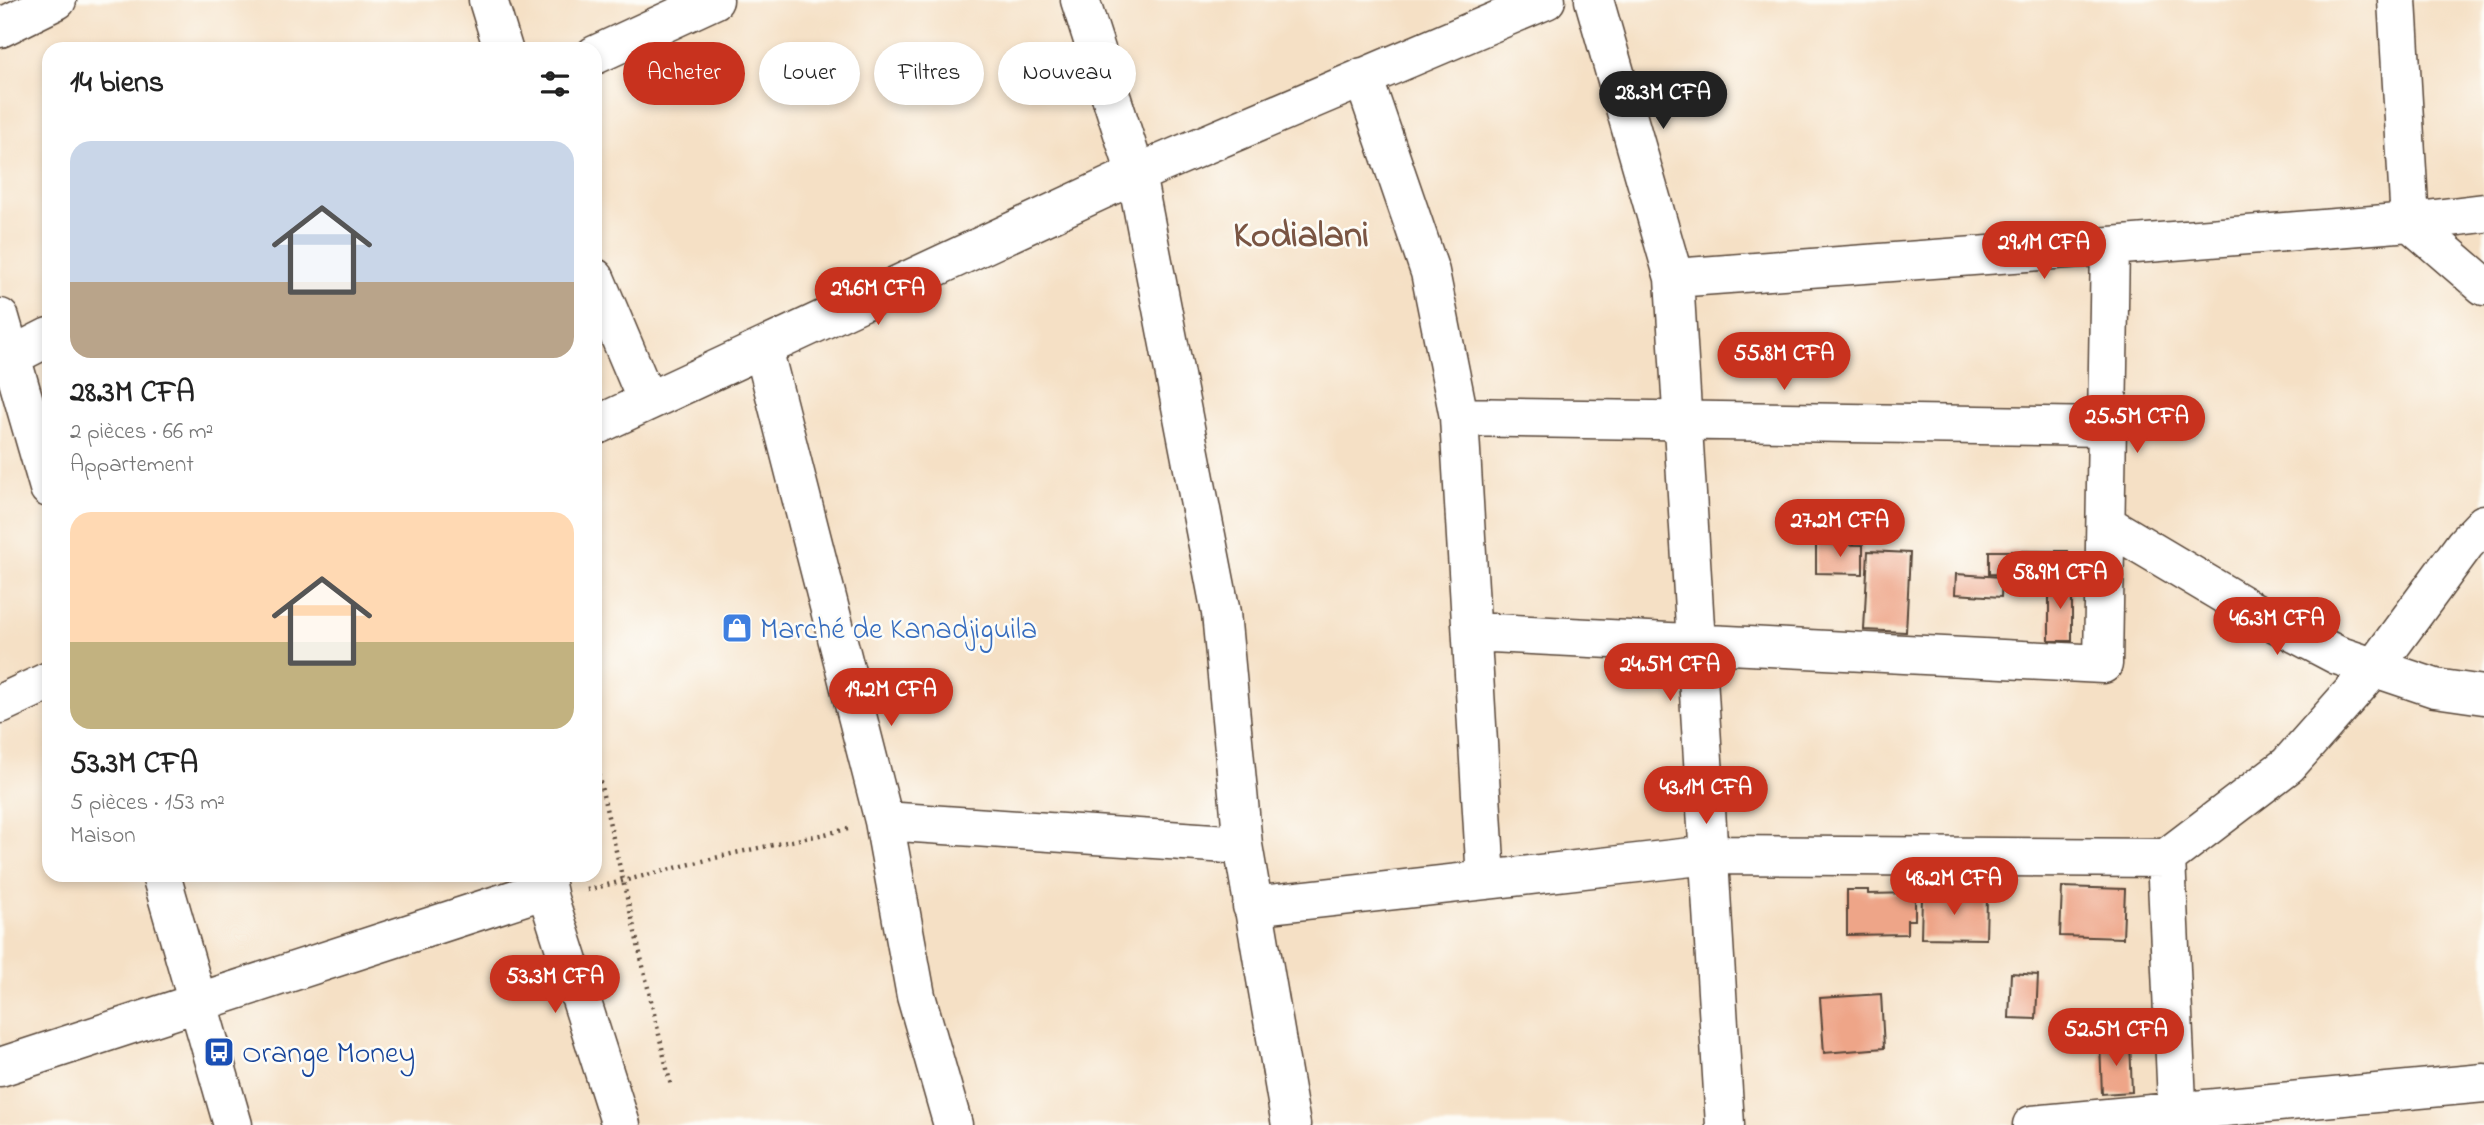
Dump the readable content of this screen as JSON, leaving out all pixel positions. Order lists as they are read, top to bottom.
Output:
{
  "districts": ["Kodialani"],
  "places": {
    "shop": ["Marché de Kanadjiguila"],
    "bus stop": ["Orange Money"]
  },
  "page": {
    "chip": [
      "Acheter",
      "Louer",
      "Filtres",
      "Nouveau"
    ],
    "heading": "14 biens",
    "price": [
      "28.3M CFA",
      "29.1M CFA",
      "29.6M CFA",
      "55.8M CFA",
      "25.5M CFA",
      "27.2M CFA",
      "58.9M CFA",
      "46.3M CFA",
      "24.5M CFA",
      "19.2M CFA",
      "43.1M CFA",
      "48.2M CFA",
      "53.3M CFA",
      "52.5M CFA"
    ],
    "list": [
      {
        "name": "28.3M CFA",
        "note": "2 pièces · 66 m² · Appartement"
      },
      {
        "name": "53.3M CFA",
        "note": "5 pièces · 153 m² · Maison"
      }
    ]
  }
}
